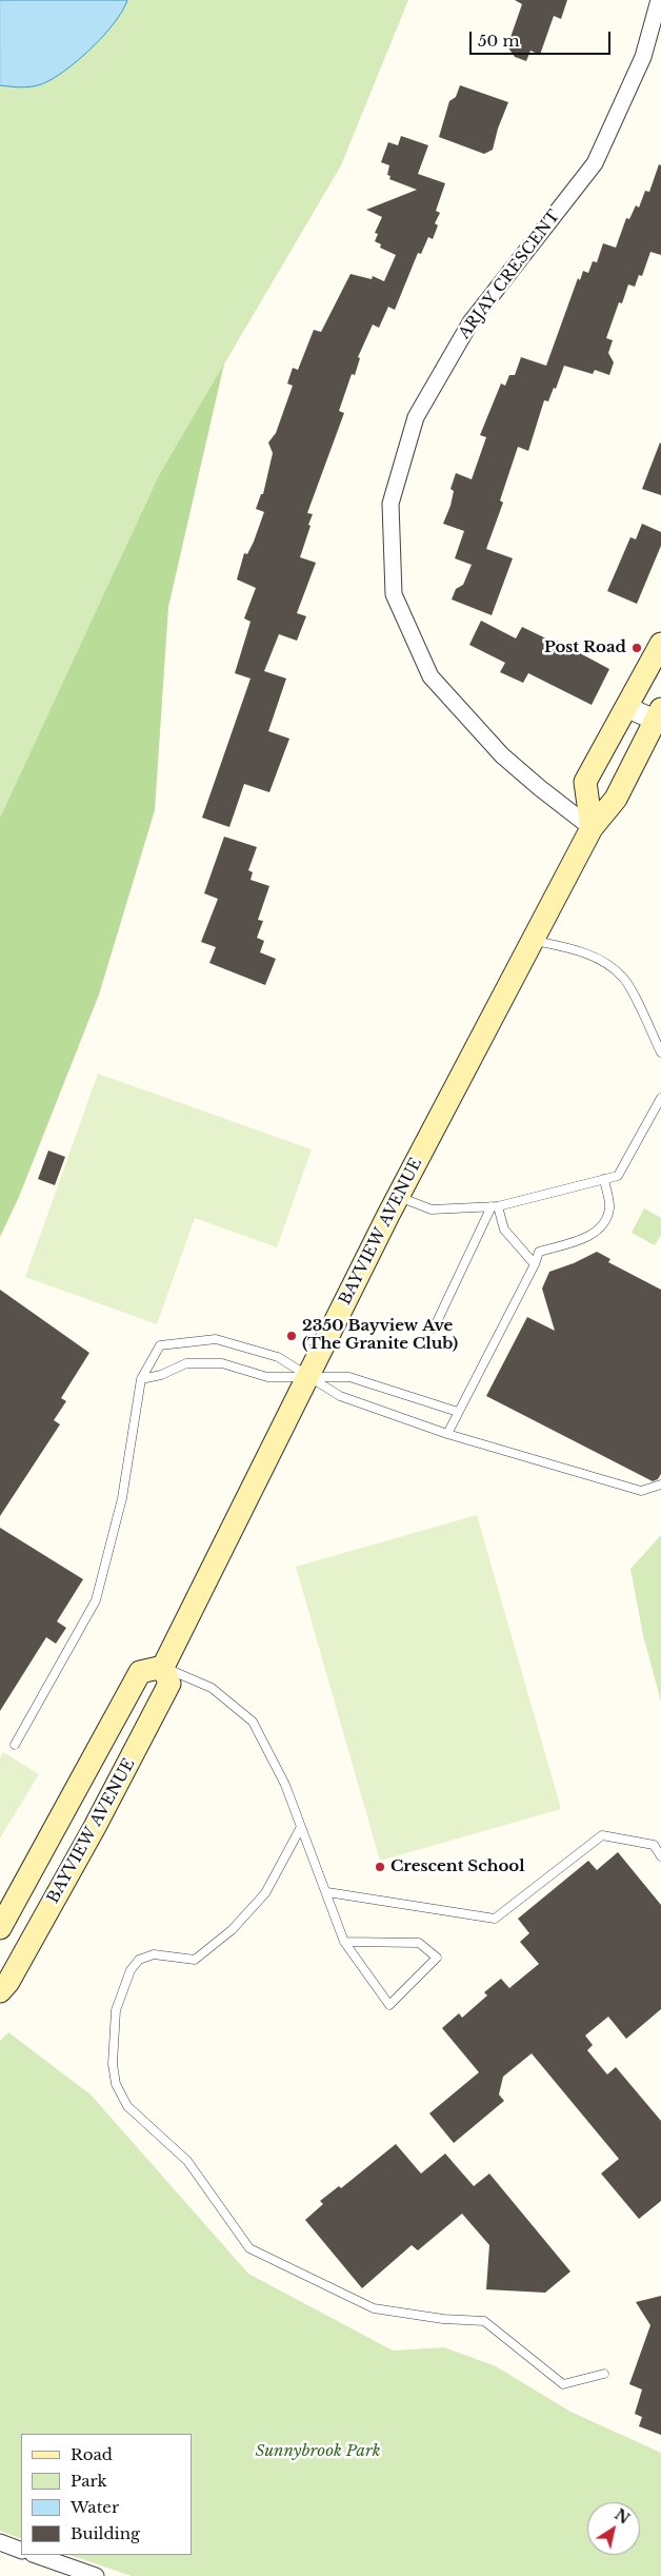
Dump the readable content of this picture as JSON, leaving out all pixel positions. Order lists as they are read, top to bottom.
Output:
{
  "streets": {
    "main road": ["BAYVIEW AVENUE"],
    "street": ["ARJAY CRESCENT"]
  },
  "crossings": [
    ["ARJAY CRESCENT", "BAYVIEW AVENUE"]
  ],
  "parks": ["Sunnybrook Park"],
  "places": ["Post Road", "2350 Bayview Ave (The Granite Club)", "Crescent School"],
  "legend": [
    "Road",
    "Park",
    "Water",
    "Building"
  ],
  "scale_bar": "50 m",
  "north": "top right"
}
